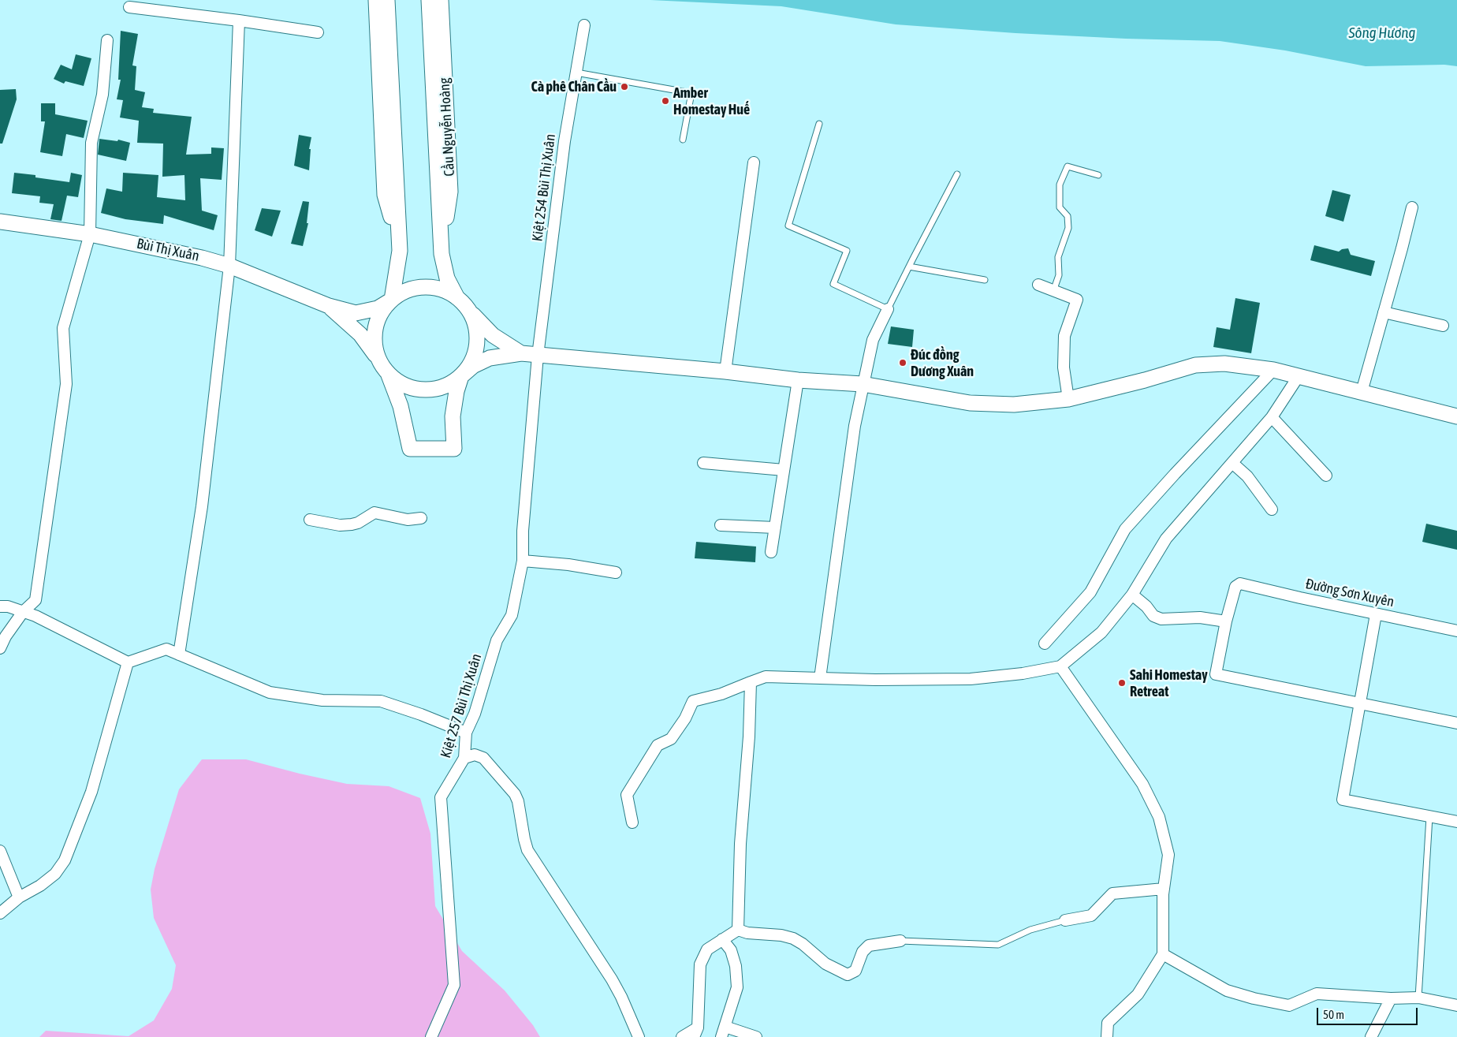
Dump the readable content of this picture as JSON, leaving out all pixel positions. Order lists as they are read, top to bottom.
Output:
{
  "streets": {
    "main road": ["Cầu Nguyễn Hoàng", "Bùi Thị Xuân"],
    "street": ["Kiệt 254 Bùi Thị Xuân", "Đường Sơn Xuyên", "Kiệt 257 Bùi Thị Xuân"]
  },
  "crossings": [
    ["Kiệt 254 Bùi Thị Xuân", "Kiệt 257 Bùi Thị Xuân"]
  ],
  "water": ["Sông Hương"],
  "places": [
    "Cà phê Chân Cầu",
    "Amber Homestay Huế",
    "Đúc đồng Dương Xuân",
    "Sahi Homestay Retreat"
  ],
  "scale_bar": "50 m"
}
